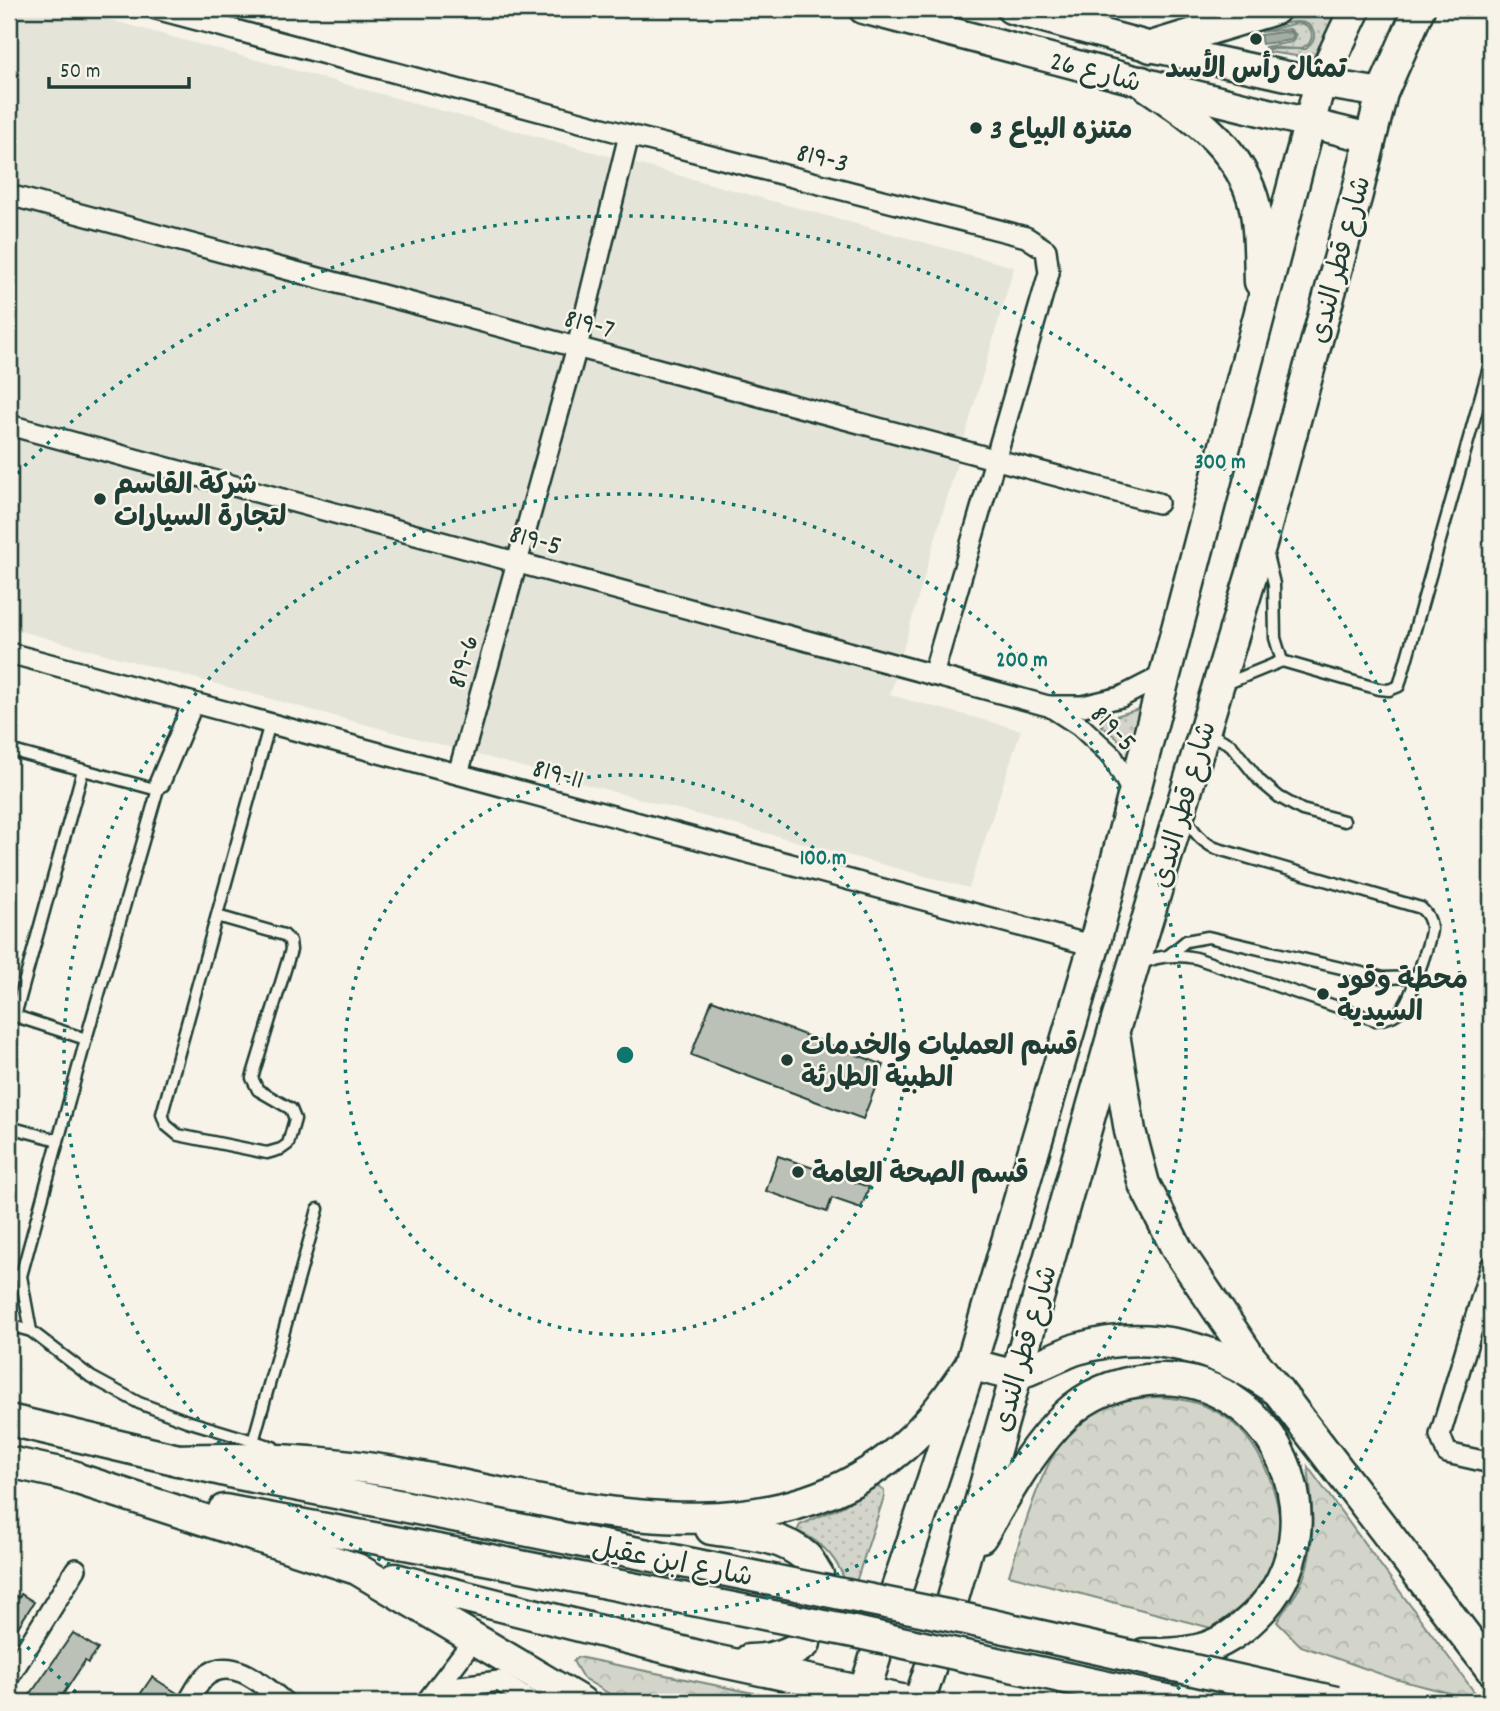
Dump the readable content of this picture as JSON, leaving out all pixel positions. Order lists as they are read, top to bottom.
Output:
{
  "streets": {
    "main road": ["شارع 26", "شارع قطر الندى", "شارع ابن عقيل"],
    "street": [
      "819-3",
      "819-7",
      "819-5",
      "819-6",
      "819-11"
    ]
  },
  "crossings": [
    ["شارع 26", "شارع قطر الندى"],
    ["819-3", "819-7"],
    ["819-3", "819-5"],
    ["819-3", "819-6"],
    ["شارع قطر الندى", "819-5"],
    ["شارع قطر الندى", "819-11"],
    ["819-7", "819-6"],
    ["819-5", "819-6"],
    ["819-6", "819-11"]
  ],
  "places": [
    "تمثال رأس الأسد",
    "متنزه البياع 3",
    "شركة القاسم لتجارة السيارات",
    "محطة وقود السيدية",
    "قسم العمليات والخدمات الطبية الطارئة",
    "قسم الصحة العامة"
  ],
  "scale_bar": "50 m",
  "rings": ["300 m", "200 m", "100 m"]
}
